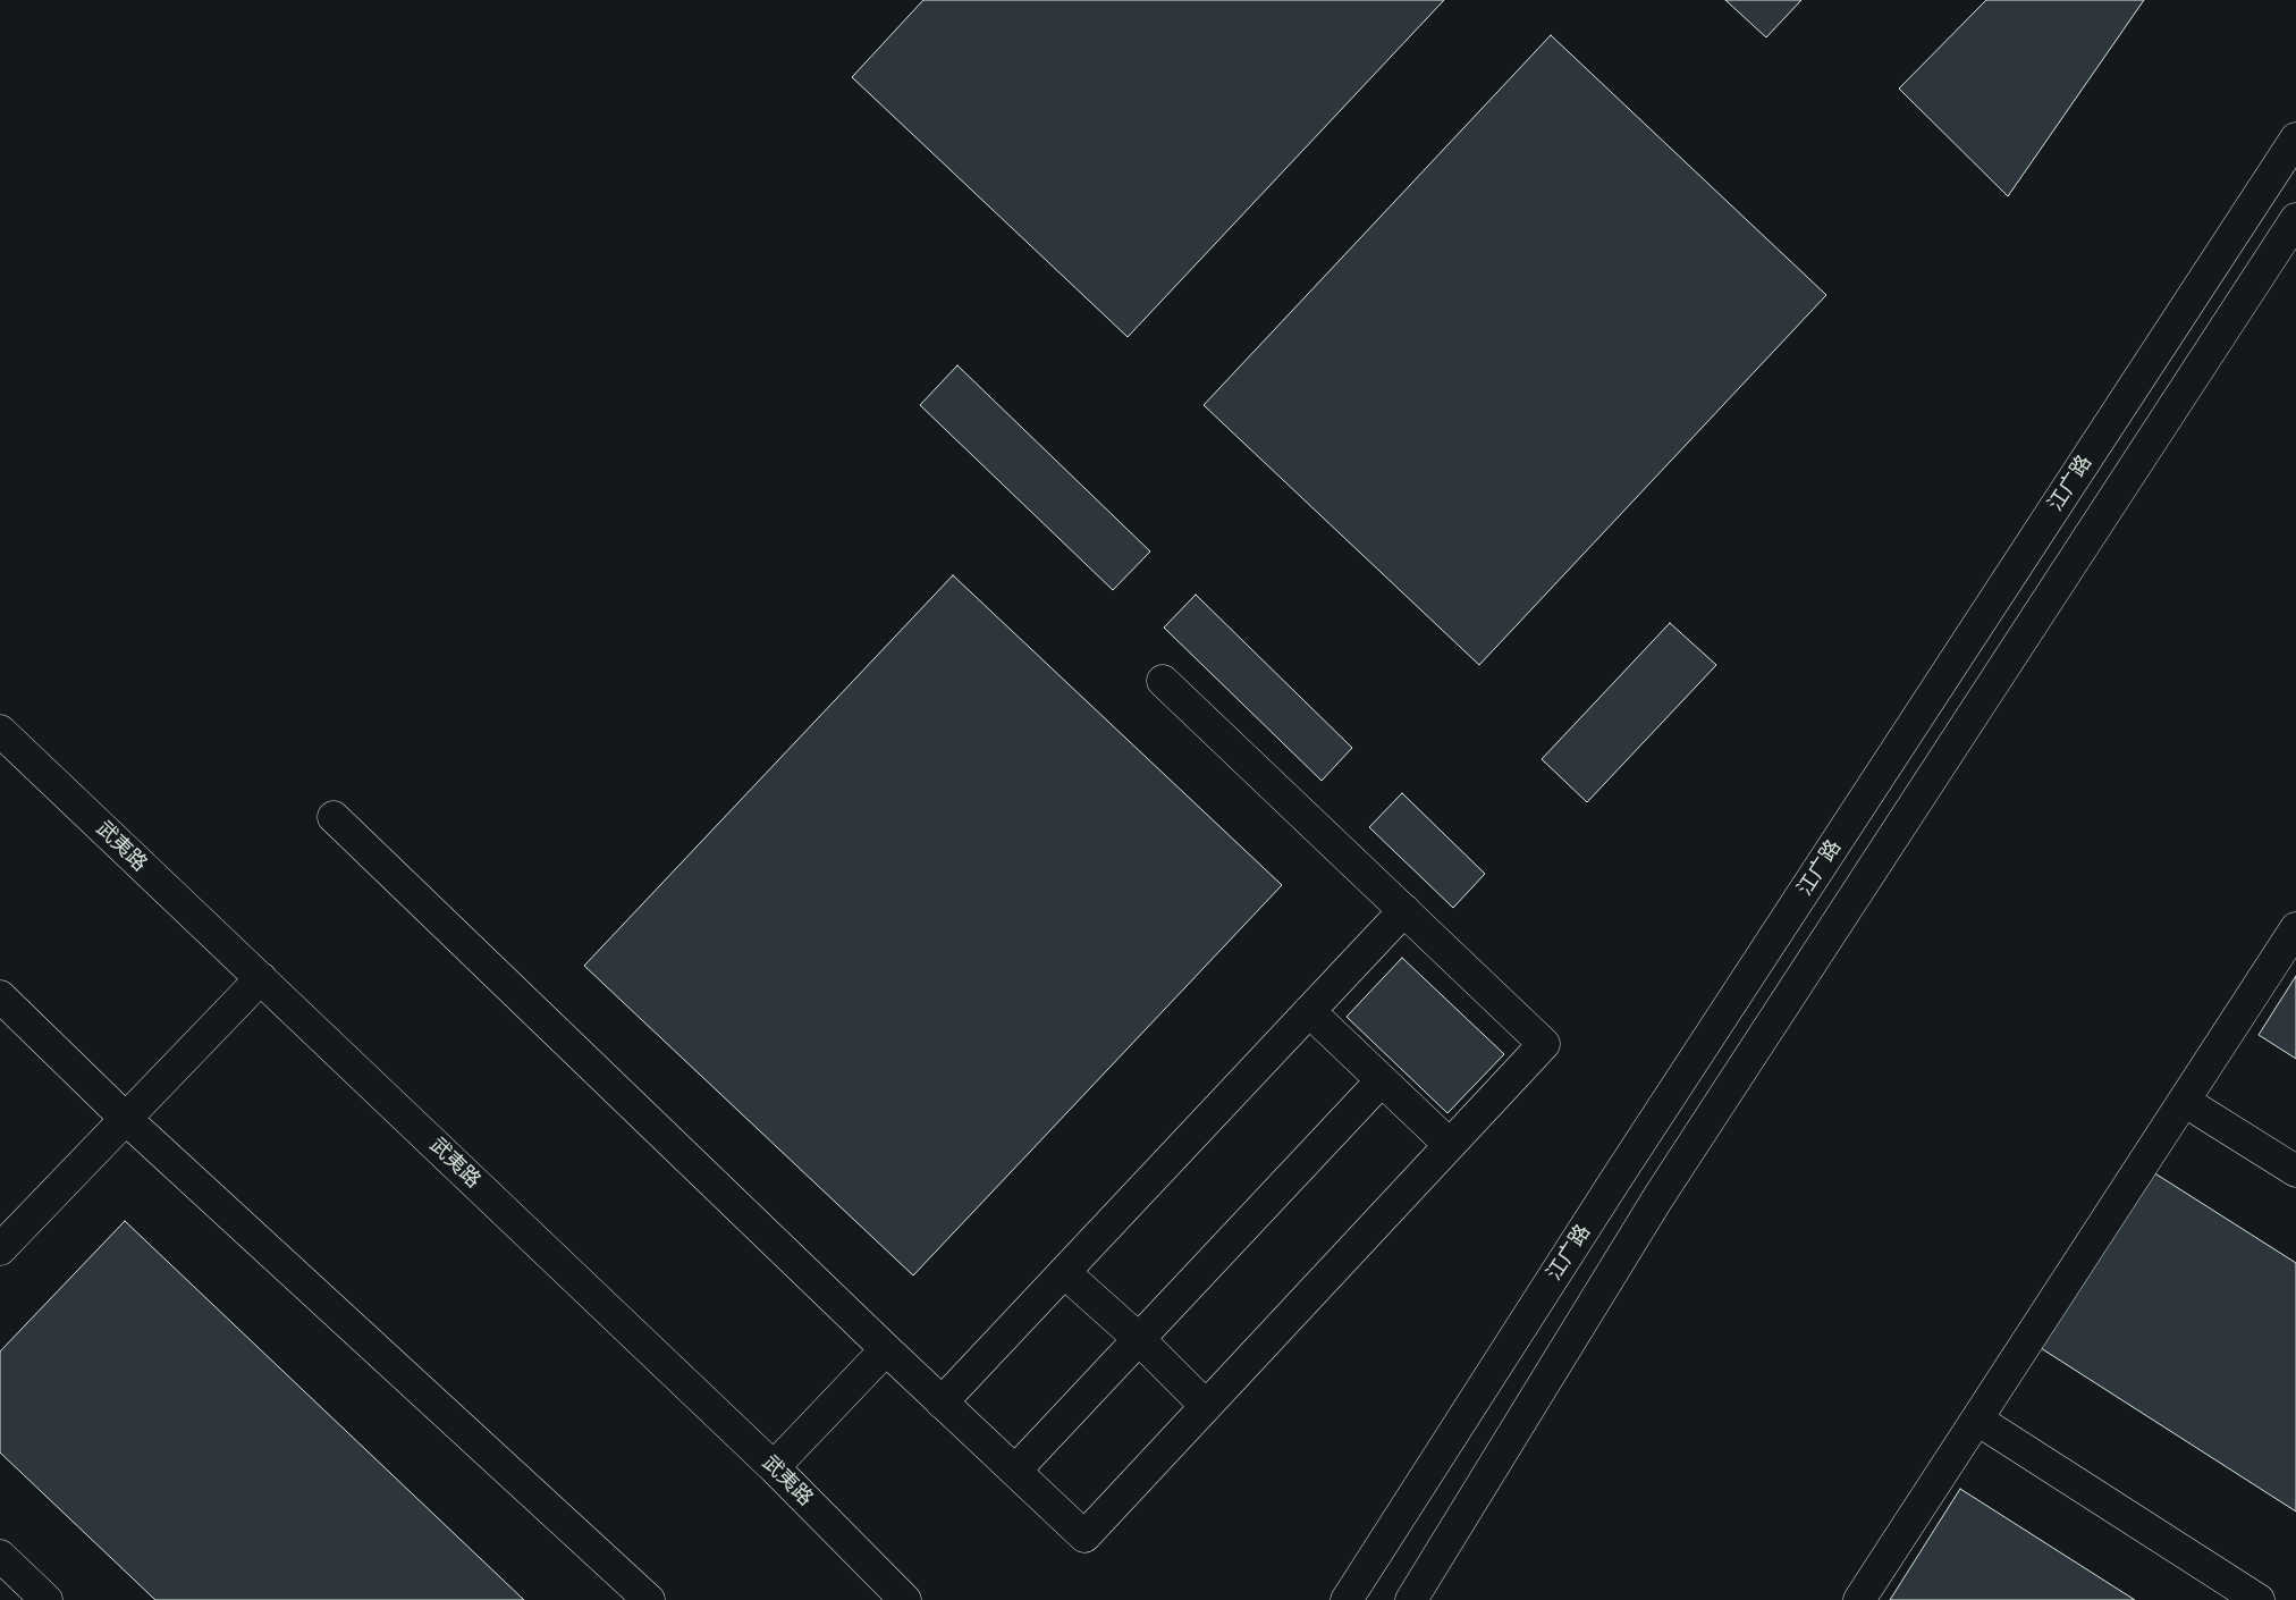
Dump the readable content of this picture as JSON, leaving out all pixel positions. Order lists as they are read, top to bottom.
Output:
{
  "streets": {
    "main road": ["江广路", "武夷路"]
  }
}
